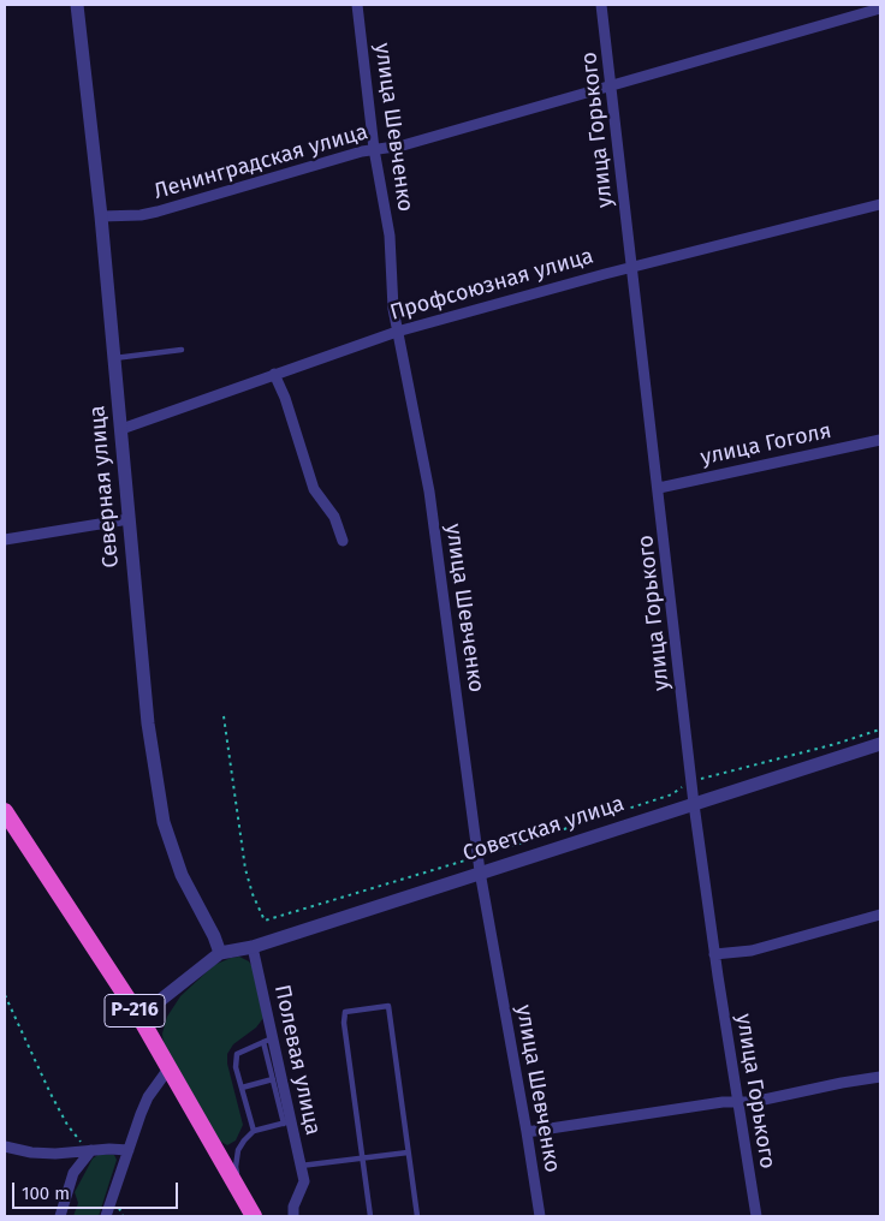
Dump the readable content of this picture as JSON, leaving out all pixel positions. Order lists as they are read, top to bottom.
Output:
{
  "streets": {
    "highway": ["Р-216"],
    "street": [
      "улица Шевченко",
      "улица Горького",
      "Ленинградская улица",
      "Профсоюзная улица",
      "улица Гоголя",
      "Северная улица",
      "Советская улица",
      "Полевая улица"
    ]
  },
  "crossings": [
    ["улица Шевченко", "Ленинградская улица"],
    ["улица Шевченко", "Профсоюзная улица"],
    ["улица Шевченко", "Советская улица"],
    ["улица Горького", "Ленинградская улица"],
    ["улица Горького", "Профсоюзная улица"],
    ["улица Горького", "улица Гоголя"],
    ["улица Горького", "Советская улица"],
    ["Ленинградская улица", "Северная улица"],
    ["Профсоюзная улица", "Северная улица"],
    ["Северная улица", "Советская улица"],
    ["Советская улица", "Полевая улица"]
  ],
  "scale_bar": "100 m"
}
